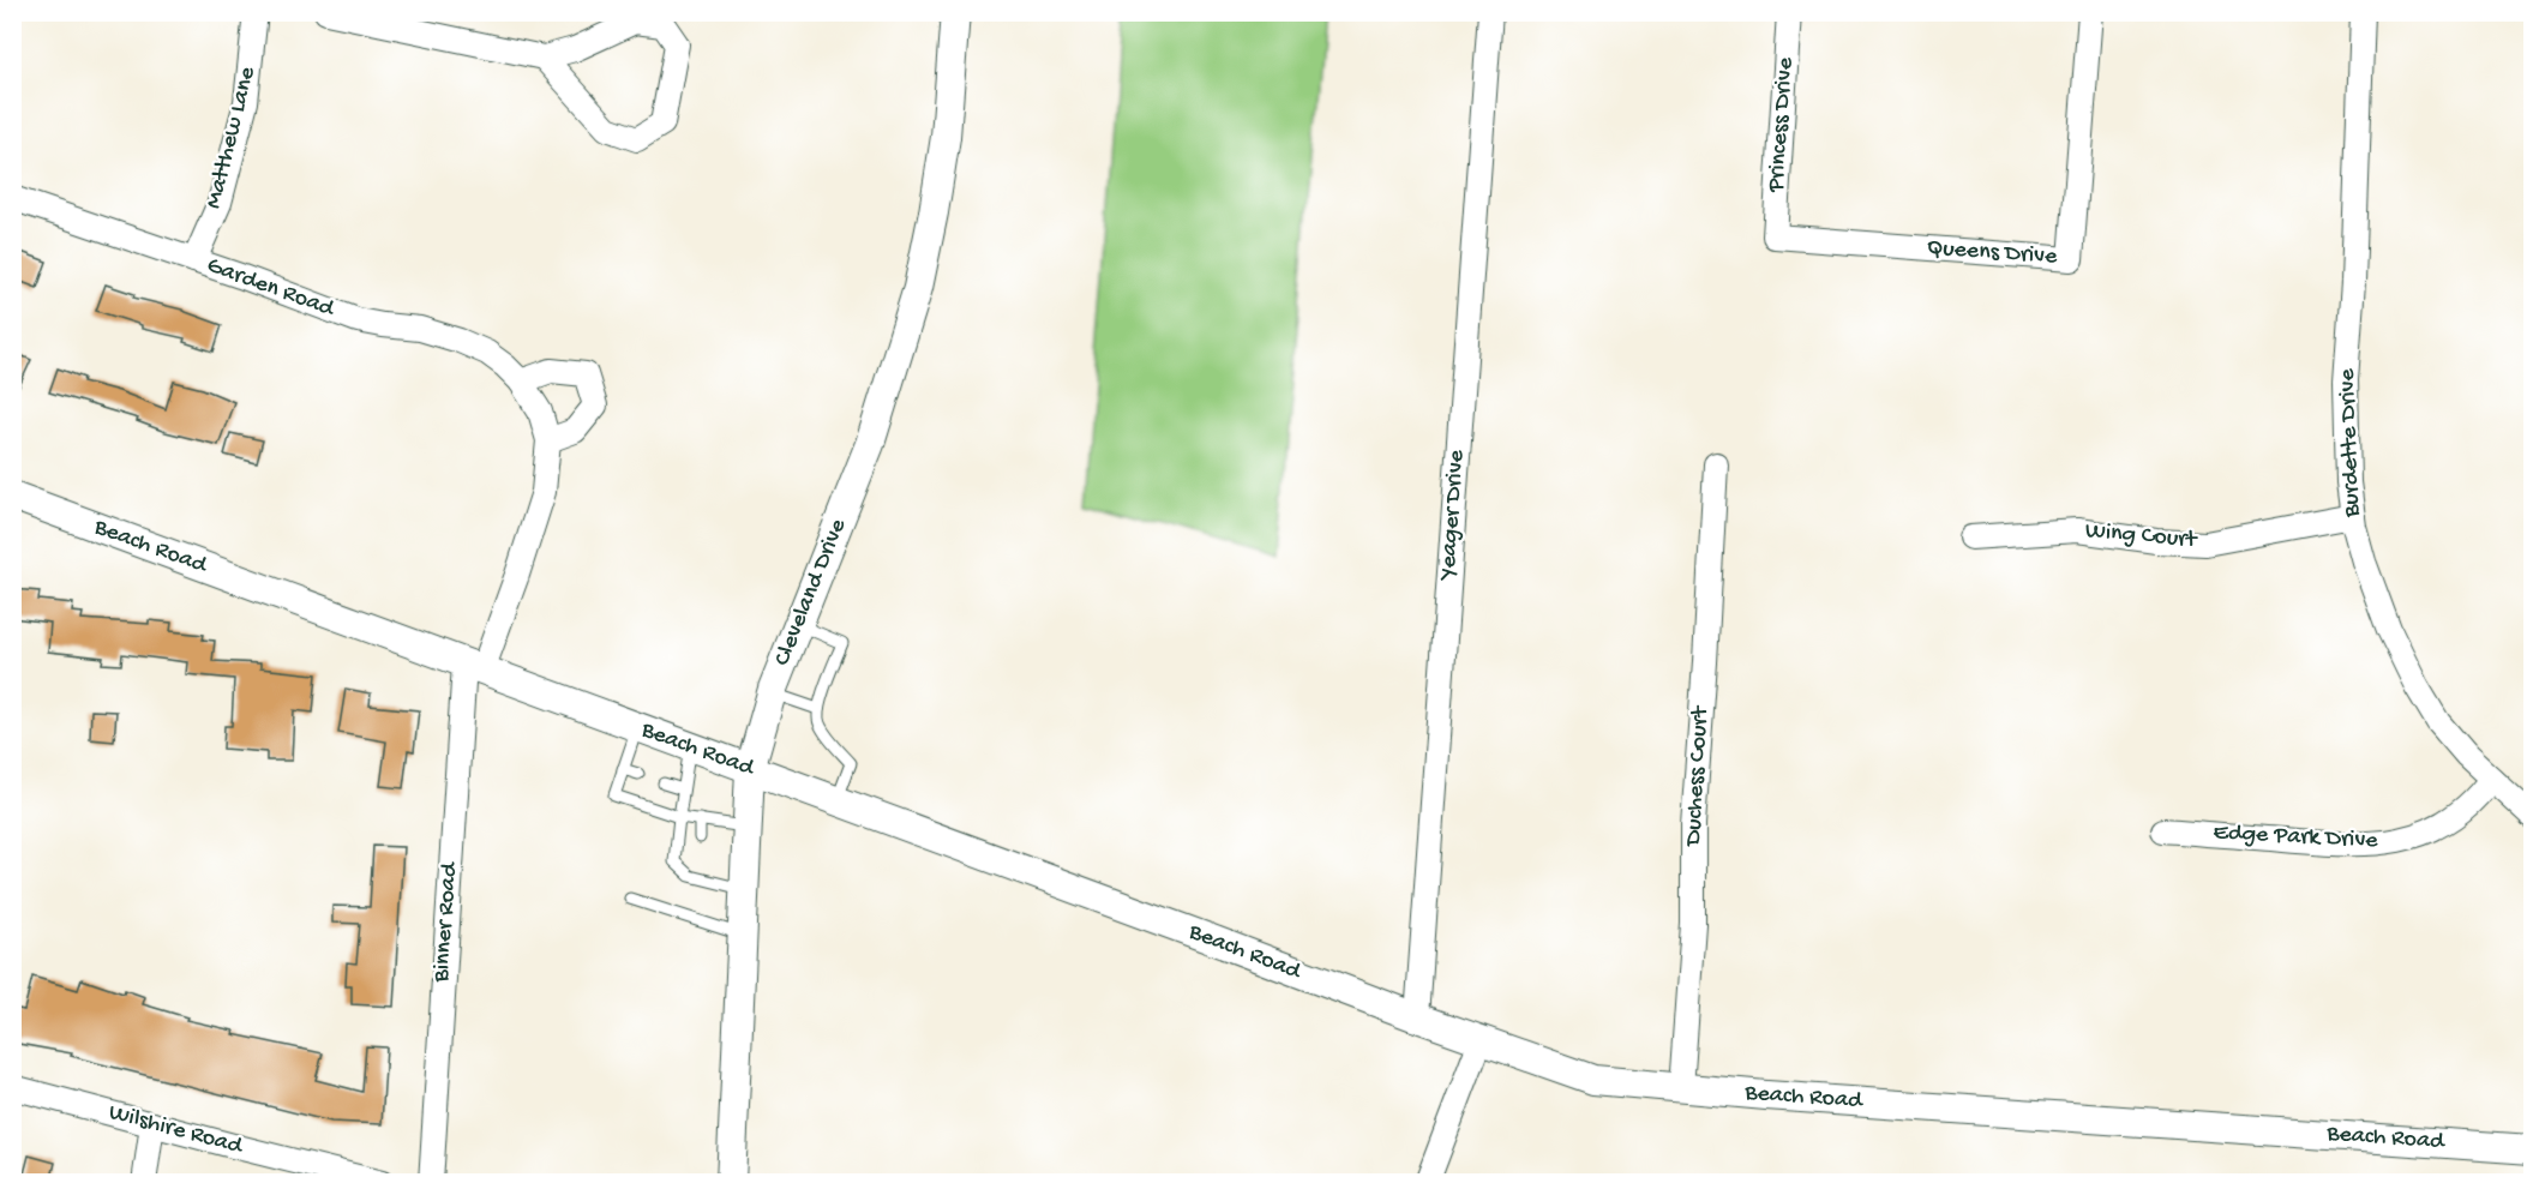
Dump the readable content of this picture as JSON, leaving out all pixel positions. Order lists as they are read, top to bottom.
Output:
{
  "streets": {
    "street": [
      "Princess Drive",
      "Matthew Lane",
      "Queens Drive",
      "Garden Road",
      "Burdette Drive",
      "Yeager Drive",
      "Wing Court",
      "Beach Road",
      "Cleveland Drive",
      "Duchess Court",
      "Edge Park Drive",
      "Binner Road",
      "Wilshire Road"
    ]
  },
  "crossings": [
    ["Princess Drive", "Queens Drive"],
    ["Matthew Lane", "Garden Road"],
    ["Garden Road", "Beach Road"],
    ["Garden Road", "Binner Road"],
    ["Burdette Drive", "Wing Court"],
    ["Burdette Drive", "Edge Park Drive"],
    ["Yeager Drive", "Beach Road"],
    ["Beach Road", "Cleveland Drive"],
    ["Beach Road", "Duchess Court"],
    ["Beach Road", "Binner Road"]
  ]
}
